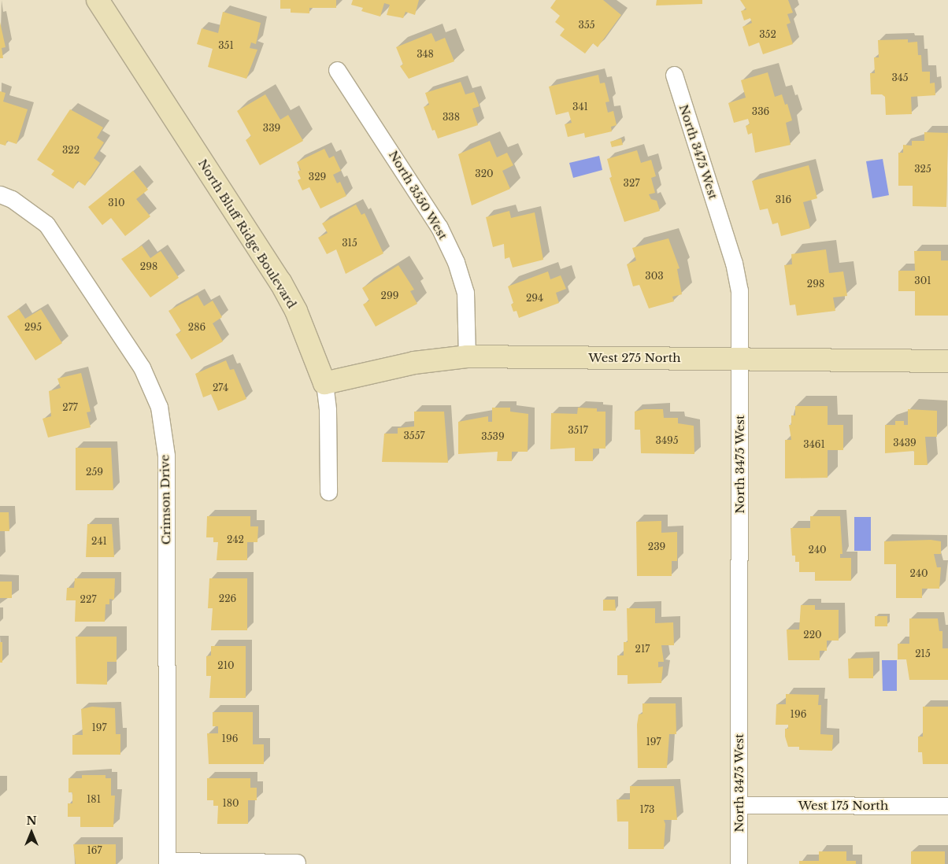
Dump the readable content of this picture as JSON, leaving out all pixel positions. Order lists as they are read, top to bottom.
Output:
{
  "streets": {
    "street": [
      "North 3475 West",
      "North 3550 West",
      "North Bluff Ridge Boulevard",
      "West 275 North",
      "Crimson Drive",
      "West 175 North"
    ]
  },
  "crossings": [
    ["North 3475 West", "West 275 North"],
    ["North 3475 West", "West 175 North"],
    ["North 3550 West", "West 275 North"],
    ["North Bluff Ridge Boulevard", "West 275 North"]
  ],
  "house_numbers": [
    "355",
    "352",
    "351",
    "348",
    "345",
    "341",
    "336",
    "338",
    "339",
    "322",
    "325",
    "320",
    "329",
    "327",
    "316",
    "310",
    "315",
    "298",
    "303",
    "301",
    "298",
    "299",
    "294",
    "295",
    "286",
    "274",
    "277",
    "3517",
    "3557",
    "3539",
    "3495",
    "3439",
    "3461",
    "259",
    "242",
    "241",
    "239",
    "240",
    "240",
    "226",
    "227",
    "220",
    "217",
    "215",
    "210",
    "196",
    "197",
    "196",
    "197",
    "181",
    "180",
    "173",
    "167"
  ],
  "north": "top"
}
